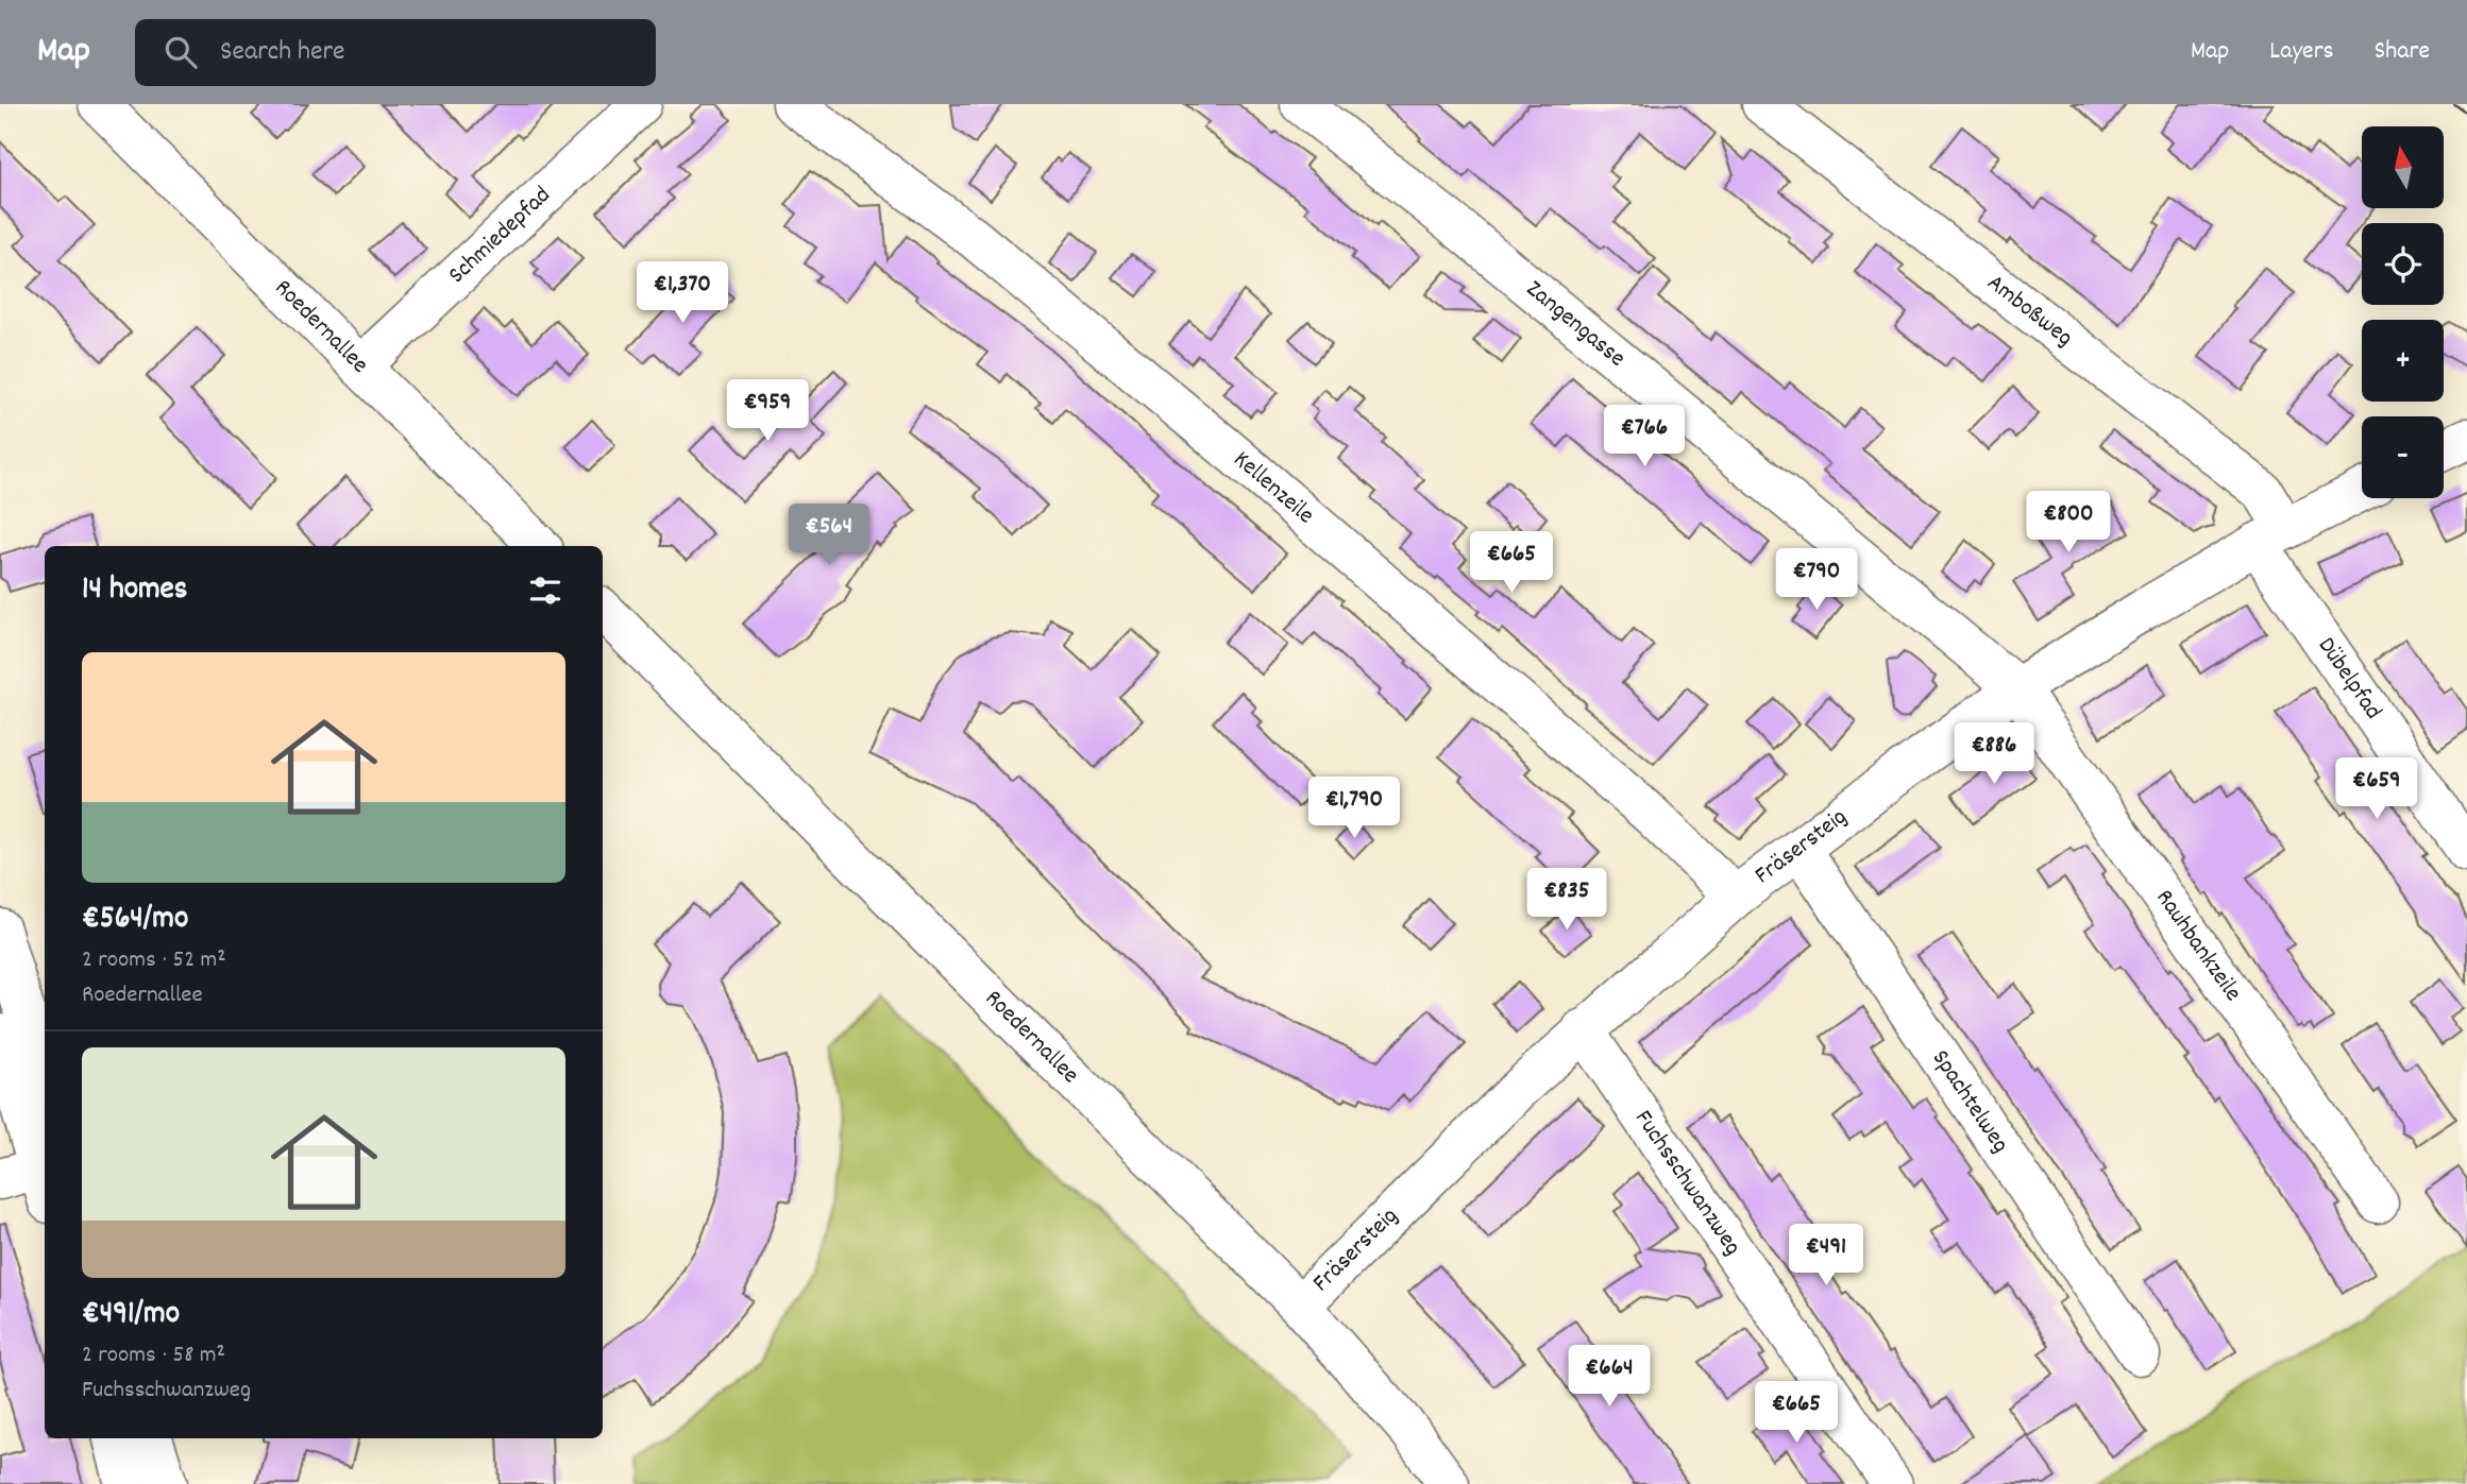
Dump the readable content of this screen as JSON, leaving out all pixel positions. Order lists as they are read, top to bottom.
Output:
{
  "streets": {
    "street": [
      "Schmiedepfad",
      "Amboßweg",
      "Zangengasse",
      "Roedernallee",
      "Kellenzeile",
      "Dübelpfad",
      "Fräsersteig",
      "Rauhbankzeile",
      "Spachtelweg",
      "Fuchsschwanzweg"
    ]
  },
  "crossings": [
    ["Schmiedepfad", "Roedernallee"],
    ["Amboßweg", "Dübelpfad"],
    ["Amboßweg", "Fräsersteig"],
    ["Zangengasse", "Fräsersteig"],
    ["Zangengasse", "Rauhbankzeile"],
    ["Roedernallee", "Fräsersteig"],
    ["Kellenzeile", "Fräsersteig"],
    ["Dübelpfad", "Fräsersteig"],
    ["Fräsersteig", "Rauhbankzeile"],
    ["Fräsersteig", "Spachtelweg"],
    ["Fräsersteig", "Fuchsschwanzweg"]
  ],
  "north": "top",
  "page": {
    "header": "Map",
    "search": "Search here",
    "nav": ["Map", "Layers", "Share"],
    "map_buttons": ["+", "−"],
    "price": [
      "€1,370",
      "€959",
      "€766",
      "€800",
      "€564",
      "€665",
      "€790",
      "€886",
      "€659",
      "€1,790",
      "€835",
      "€491",
      "€664",
      "€665"
    ],
    "heading": "14 homes",
    "list": [
      {
        "name": "€564/mo",
        "note": "2 rooms · 52 m² · Roedernallee"
      },
      {
        "name": "€491/mo",
        "note": "2 rooms · 58 m² · Fuchsschwanzweg"
      }
    ]
  }
}
